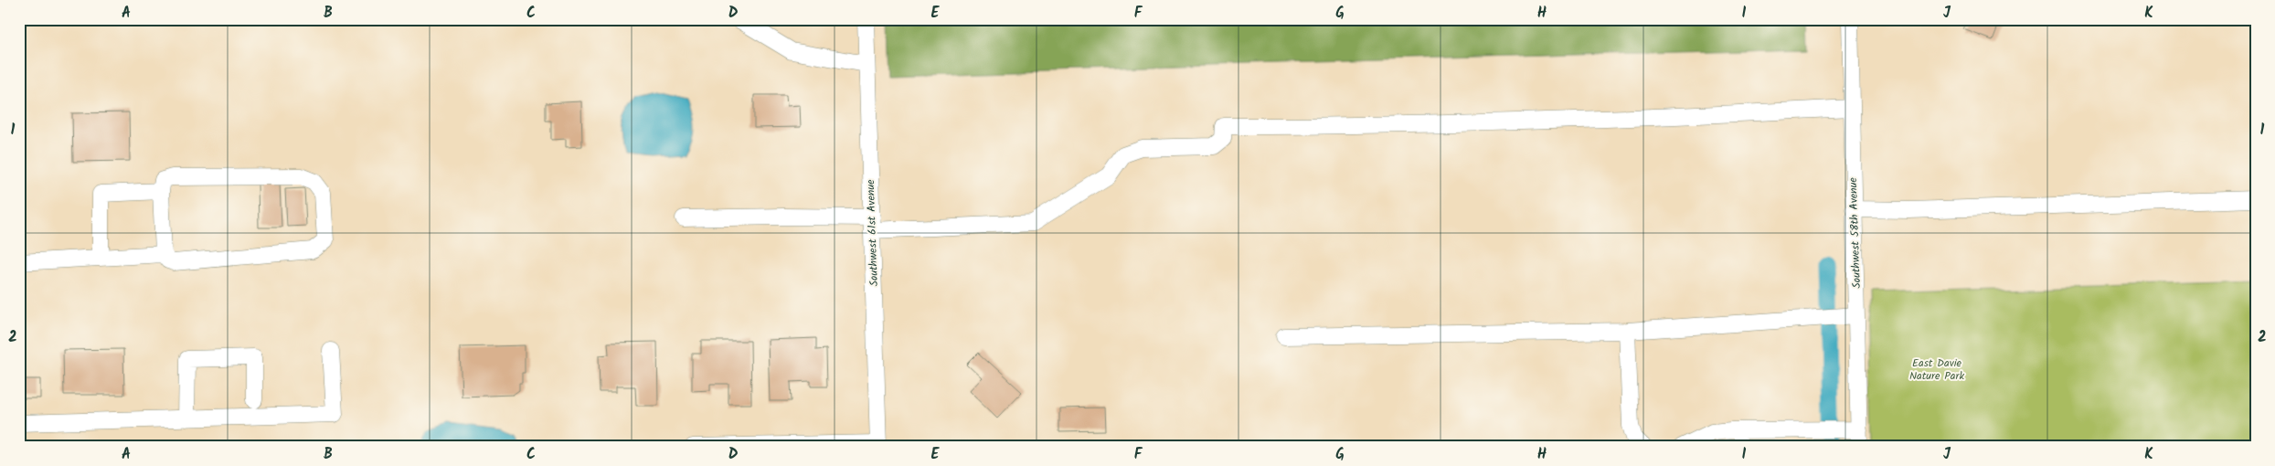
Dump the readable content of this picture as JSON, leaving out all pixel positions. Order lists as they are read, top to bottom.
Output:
{
  "streets": {
    "street": ["Southwest 61st Avenue", "Southwest 58th Avenue"]
  },
  "parks": ["East Davie Nature Park"],
  "grid": {
    "columns": [
      "A",
      "B",
      "C",
      "D",
      "E",
      "F",
      "G",
      "H",
      "I",
      "J",
      "K"
    ],
    "rows": ["1", "2"]
  }
}
